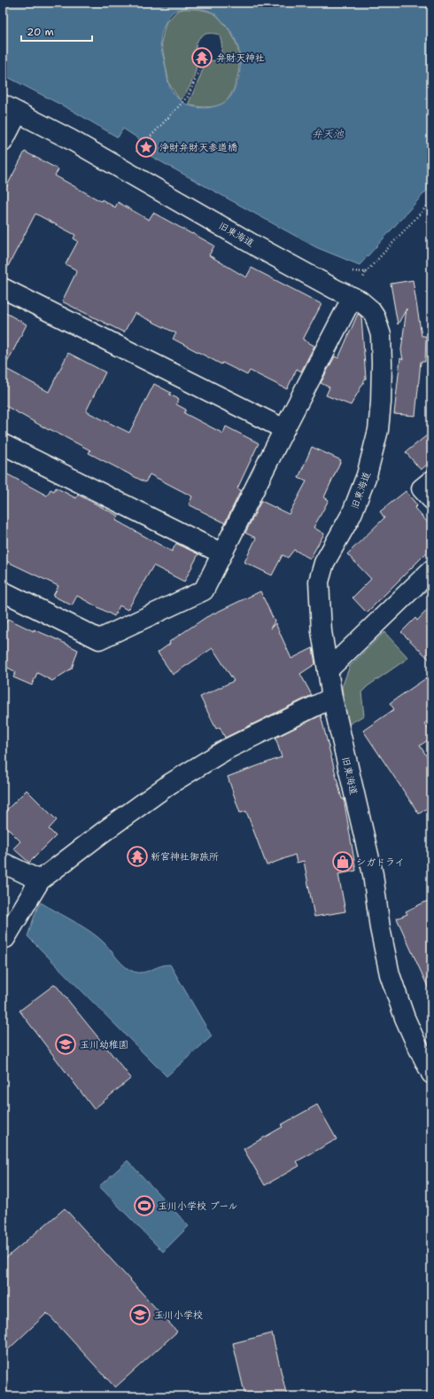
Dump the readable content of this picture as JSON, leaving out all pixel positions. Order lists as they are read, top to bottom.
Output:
{
  "streets": {
    "street": ["旧東海道"]
  },
  "water": ["弁天池"],
  "places": {
    "temple": ["弁財天神社", "新宮神社御旅所"],
    "place": ["浄財弁財天参道橋"],
    "shop": ["シガドライ"],
    "school or university": ["玉川幼稚園", "玉川小学校"],
    "sports": ["玉川小学校 プール"]
  },
  "scale_bar": "20 m"
}
